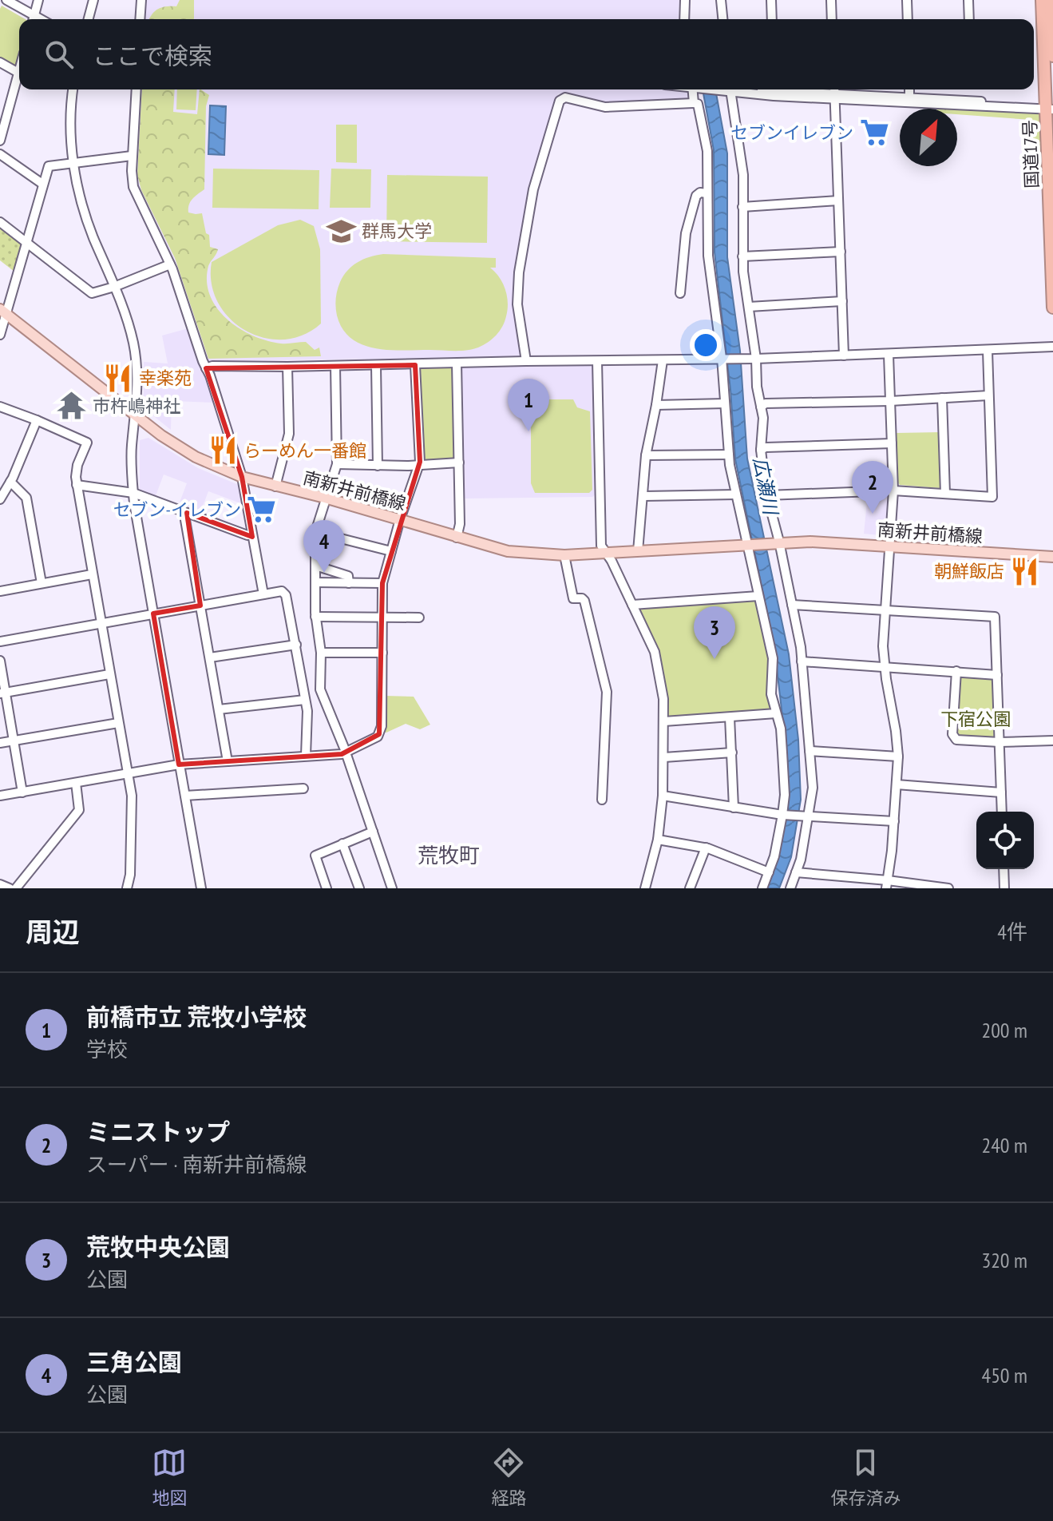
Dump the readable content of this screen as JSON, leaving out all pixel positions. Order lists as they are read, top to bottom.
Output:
{
  "streets": {
    "highway": ["国道17号"],
    "main road": ["南新井前橋線"]
  },
  "districts": ["荒牧町"],
  "water": ["広瀬川"],
  "parks": ["下宿公園"],
  "places": {
    "supermarket": ["セブンイレブン", "セブン-イレブン"],
    "school or university": ["群馬大学"],
    "restaurant": ["幸楽苑", "らーめん一番館", "朝鮮飯店"],
    "temple": ["市杵嶋神社"]
  },
  "north": "top right",
  "page": {
    "search": "ここで検索",
    "pins": [
      "1",
      "2",
      "4",
      "3"
    ],
    "heading": ["周辺", "4件"],
    "list": [
      {
        "mark": "1",
        "name": "前橋市立 荒牧小学校",
        "note": "学校",
        "value": "200 m"
      },
      {
        "mark": "2",
        "name": "ミニストップ",
        "note": "スーパー · 南新井前橋線",
        "value": "240 m"
      },
      {
        "mark": "3",
        "name": "荒牧中央公園",
        "note": "公園",
        "value": "320 m"
      },
      {
        "mark": "4",
        "name": "三角公園",
        "note": "公園",
        "value": "450 m"
      }
    ],
    "nav": ["地図", "経路", "保存済み"]
  }
}
